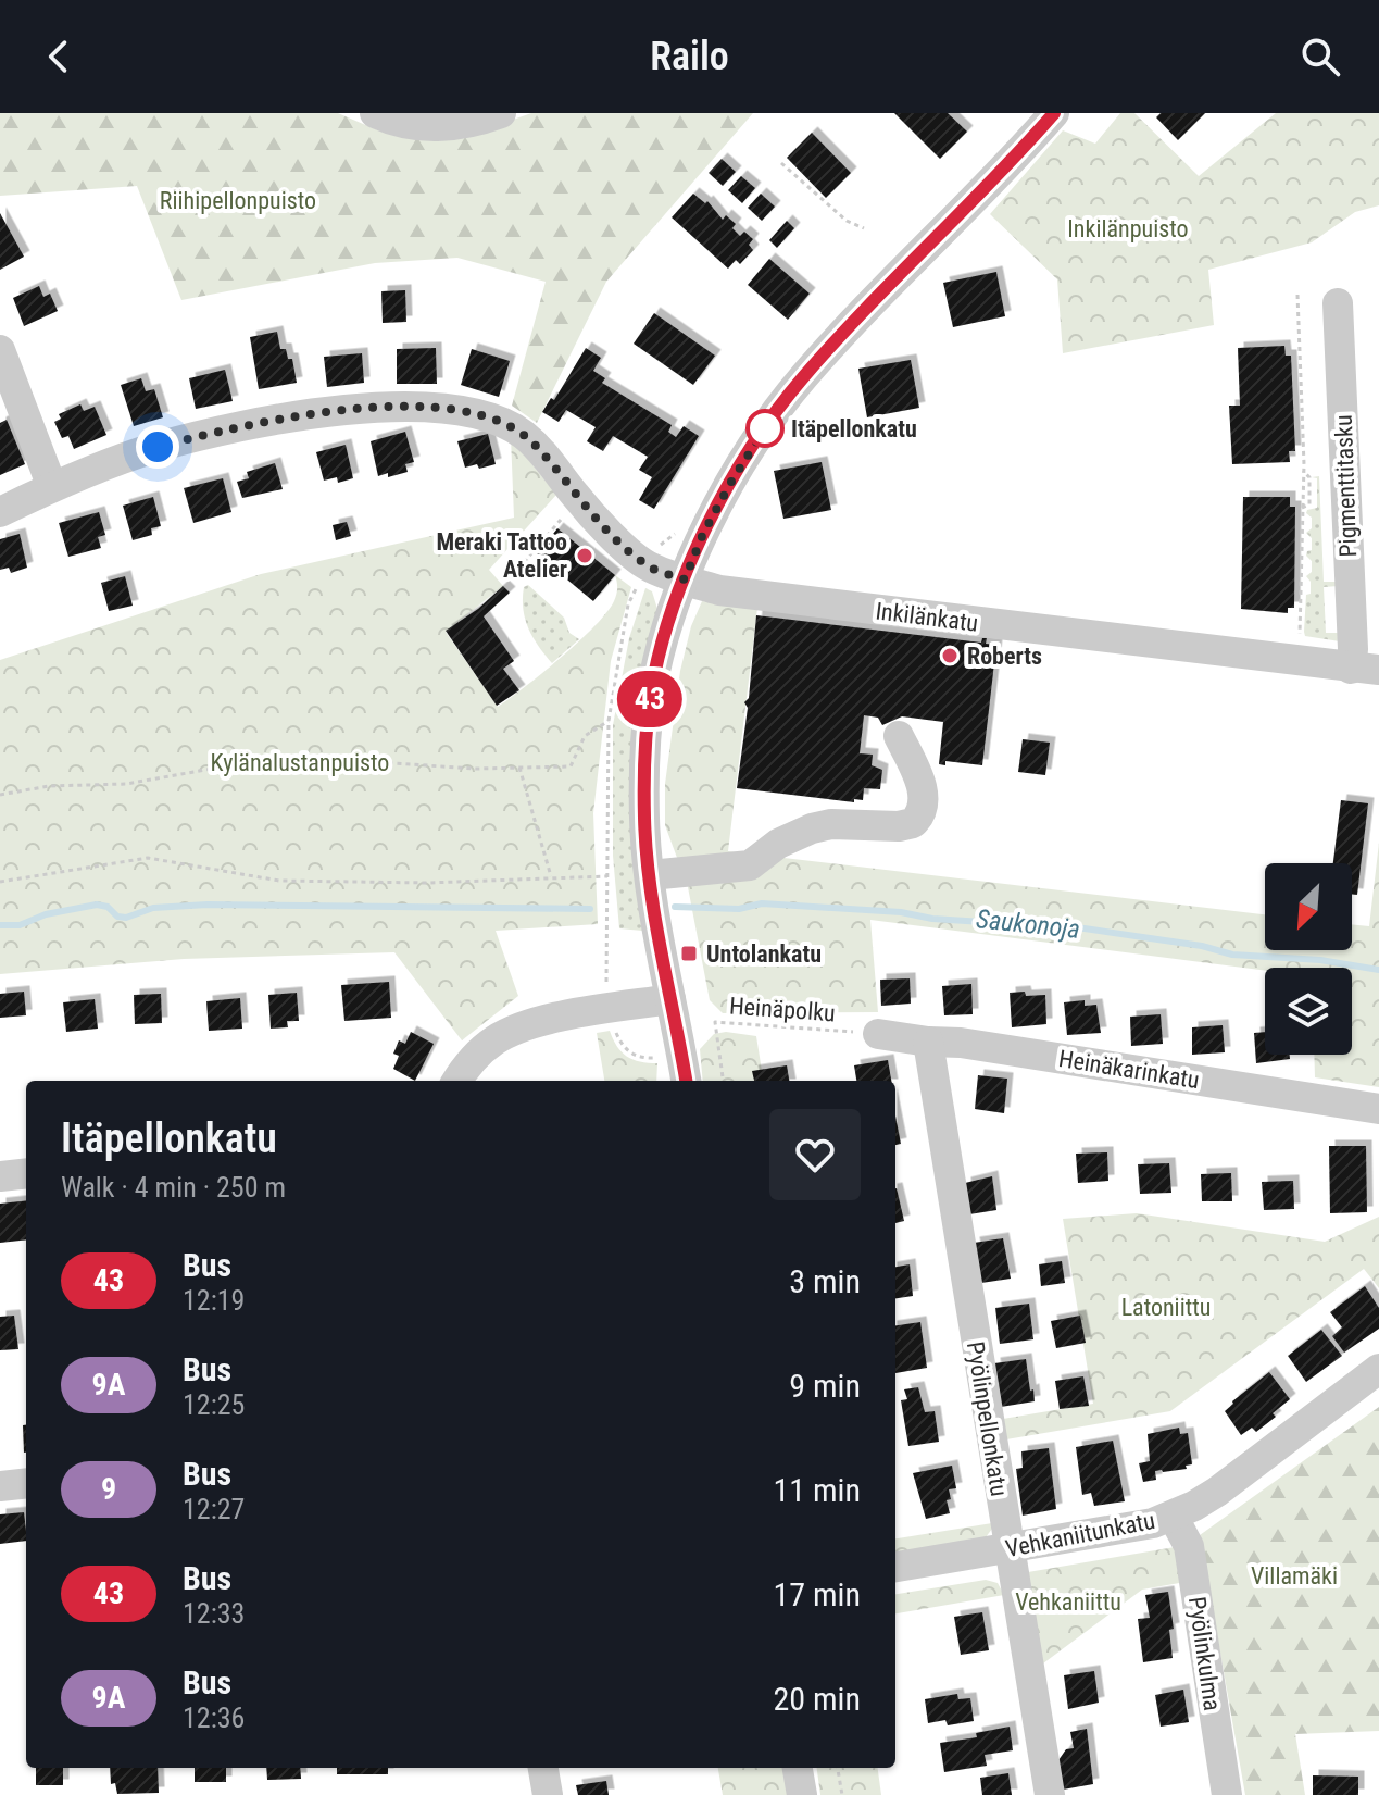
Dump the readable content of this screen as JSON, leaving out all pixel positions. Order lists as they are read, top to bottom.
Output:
{
  "streets": {
    "street": [
      "Pigmenttitasku",
      "Inkilänkatu",
      "Heinäkarinkatu",
      "Pyölinpellonkatu",
      "Vehkaniitunkatu",
      "Pyölinkulma"
    ],
    "path": ["Heinäpolku"]
  },
  "crossings": [
    ["Pigmenttitasku", "Inkilänkatu"],
    ["Heinäpolku", "Heinäkarinkatu"],
    ["Heinäkarinkatu", "Pyölinpellonkatu"],
    ["Pyölinpellonkatu", "Vehkaniitunkatu"],
    ["Vehkaniitunkatu", "Pyölinkulma"]
  ],
  "water": ["Saukonoja"],
  "parks": [
    "Riihipellonpuisto",
    "Inkilänpuisto",
    "Kylänalustanpuisto",
    "Latoniittu",
    "Villamäki",
    "Vehkaniittu"
  ],
  "places": {
    "other": ["Itäpellonkatu", "Meraki Tattoo Atelier", "Roberts"],
    "transit": ["Untolankatu"]
  },
  "lines": ["bus line 43"],
  "north": "bottom left",
  "page": {
    "header": "Railo",
    "on_map": "43",
    "heading": ["Itäpellonkatu", "Walk · 4 min · 250 m"],
    "list": [
      {
        "mark": "43",
        "name": "Bus",
        "note": "12:19",
        "value": "3 min"
      },
      {
        "mark": "9A",
        "name": "Bus",
        "note": "12:25",
        "value": "9 min"
      },
      {
        "mark": "9",
        "name": "Bus",
        "note": "12:27",
        "value": "11 min"
      },
      {
        "mark": "43",
        "name": "Bus",
        "note": "12:33",
        "value": "17 min"
      },
      {
        "mark": "9A",
        "name": "Bus",
        "note": "12:36",
        "value": "20 min"
      }
    ]
  }
}
